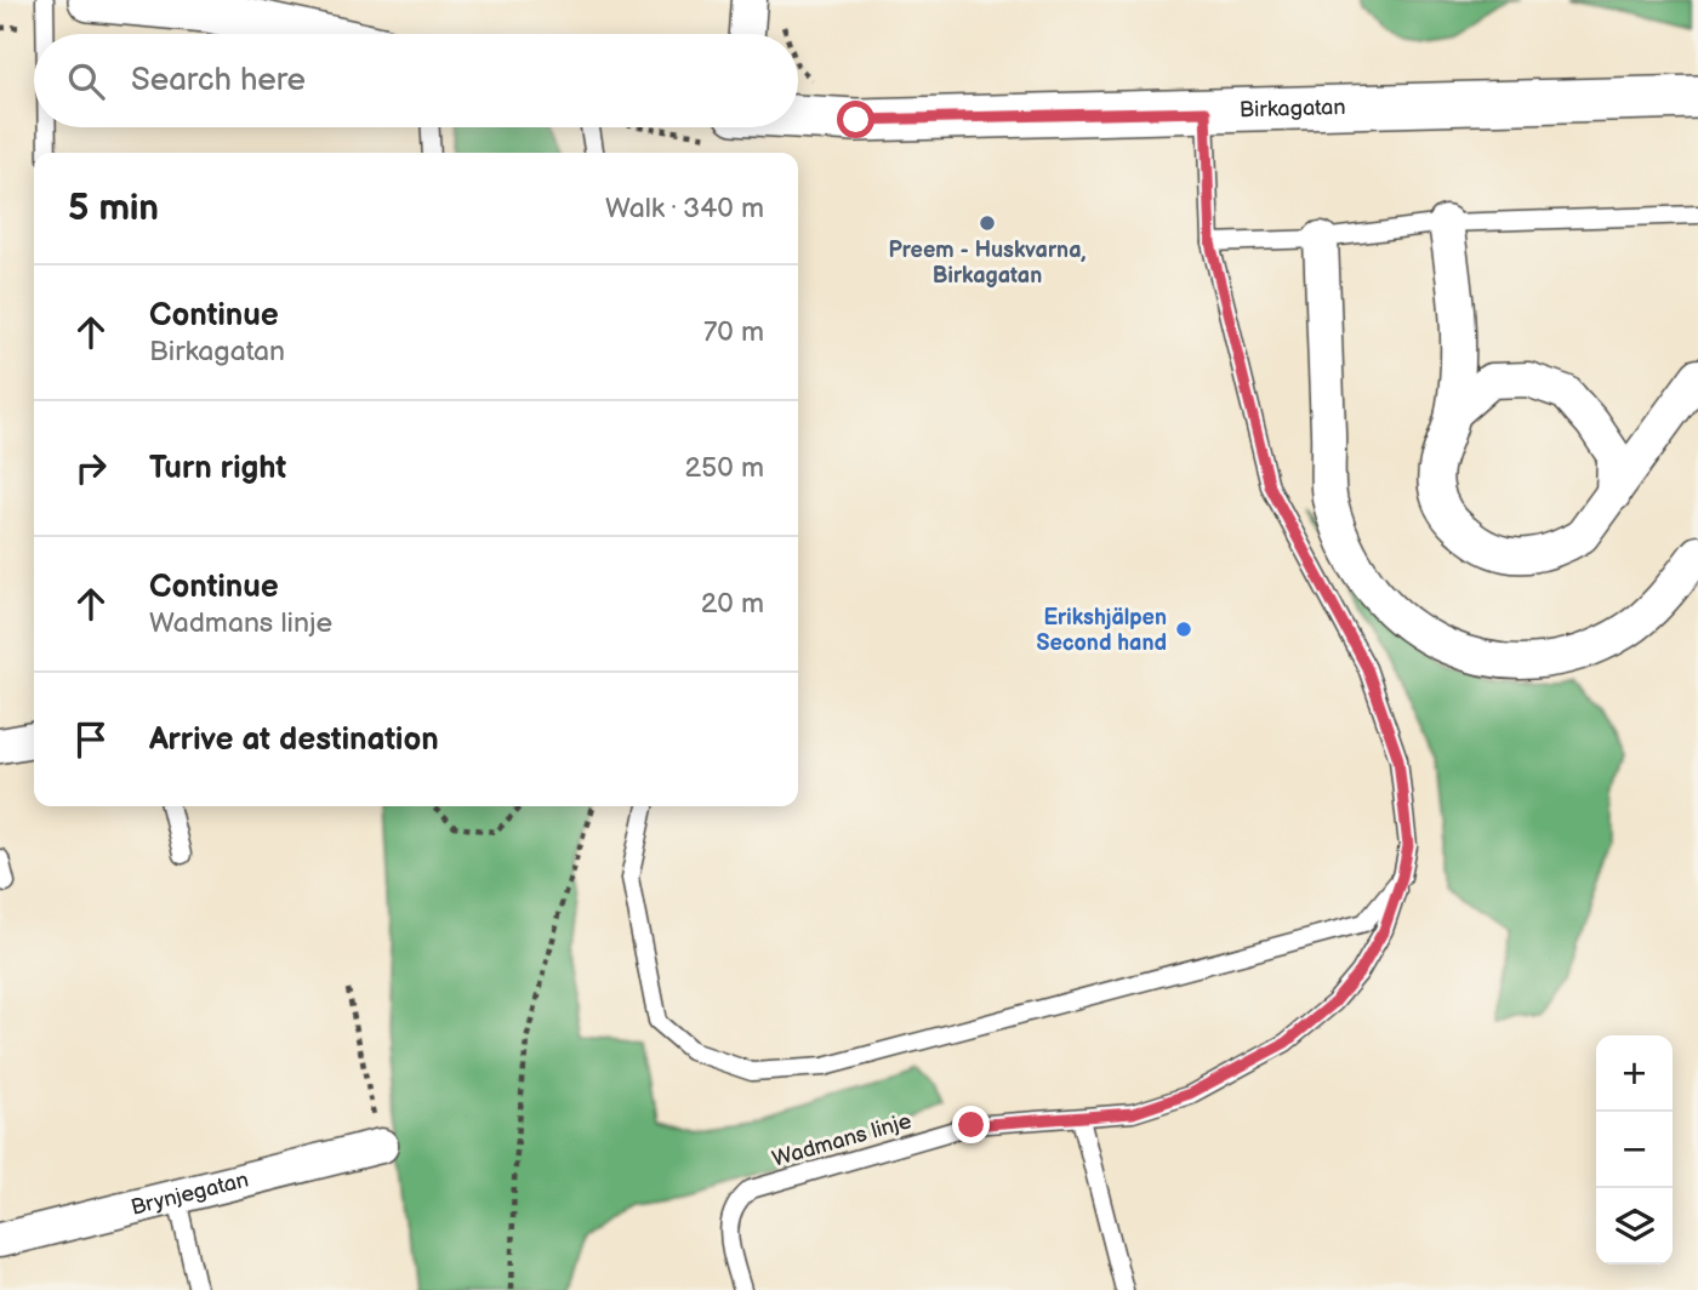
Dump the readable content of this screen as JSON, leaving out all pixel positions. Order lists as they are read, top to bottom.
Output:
{
  "streets": {
    "street": ["Birkagatan", "Brynjegatan"],
    "lane": ["Wadmans linje"]
  },
  "crossings": [
    ["Birkagatan", "Wadmans linje"]
  ],
  "places": ["Preem - Huskvarna, Birkagatan", "Erikshjälpen Second hand"],
  "page": {
    "search": "Search here",
    "heading": ["5 min", "Walk · 340 m"],
    "list": [
      ["Continue", "Birkagatan", "70 m"],
      ["Turn right", "250 m"],
      ["Continue", "Wadmans linje", "20 m"],
      "Arrive at destination"
    ],
    "map_buttons": ["+", "−"]
  }
}
